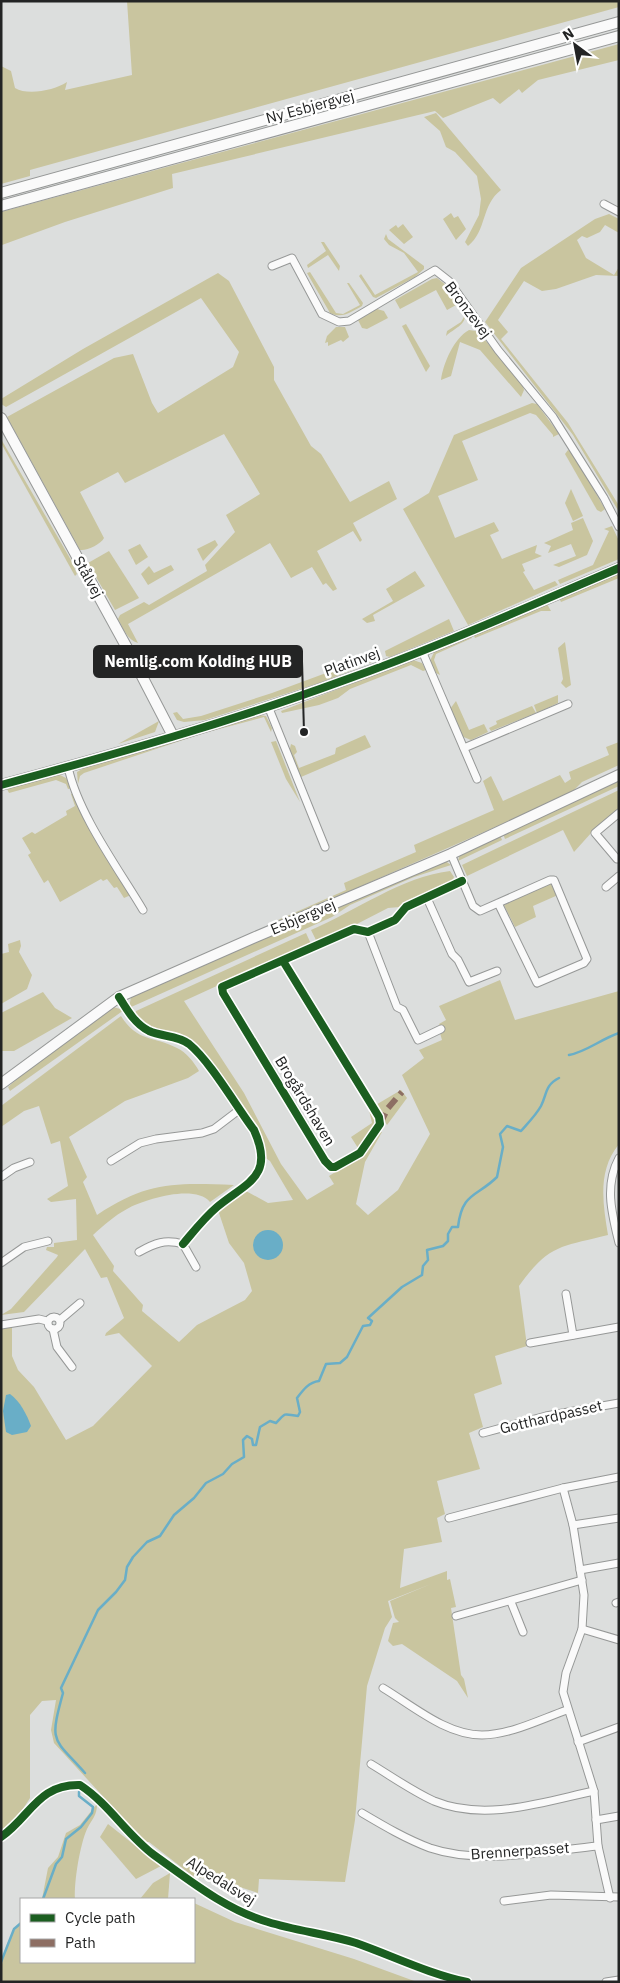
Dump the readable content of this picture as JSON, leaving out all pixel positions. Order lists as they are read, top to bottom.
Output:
{
  "streets": {
    "street": [
      "Ny Esbjergvej",
      "Bronzevej",
      "Stålvej",
      "Platinvej",
      "Esbjergvej",
      "Brogårdshaven",
      "Gotthardpasset",
      "Brennerpasset",
      "Alpedalsvej"
    ]
  },
  "crossings": [
    ["Stålvej", "Platinvej"]
  ],
  "places": ["Nemlig.com Kolding HUB"],
  "legend": ["Cycle path", "Path"],
  "north": "top left"
}
